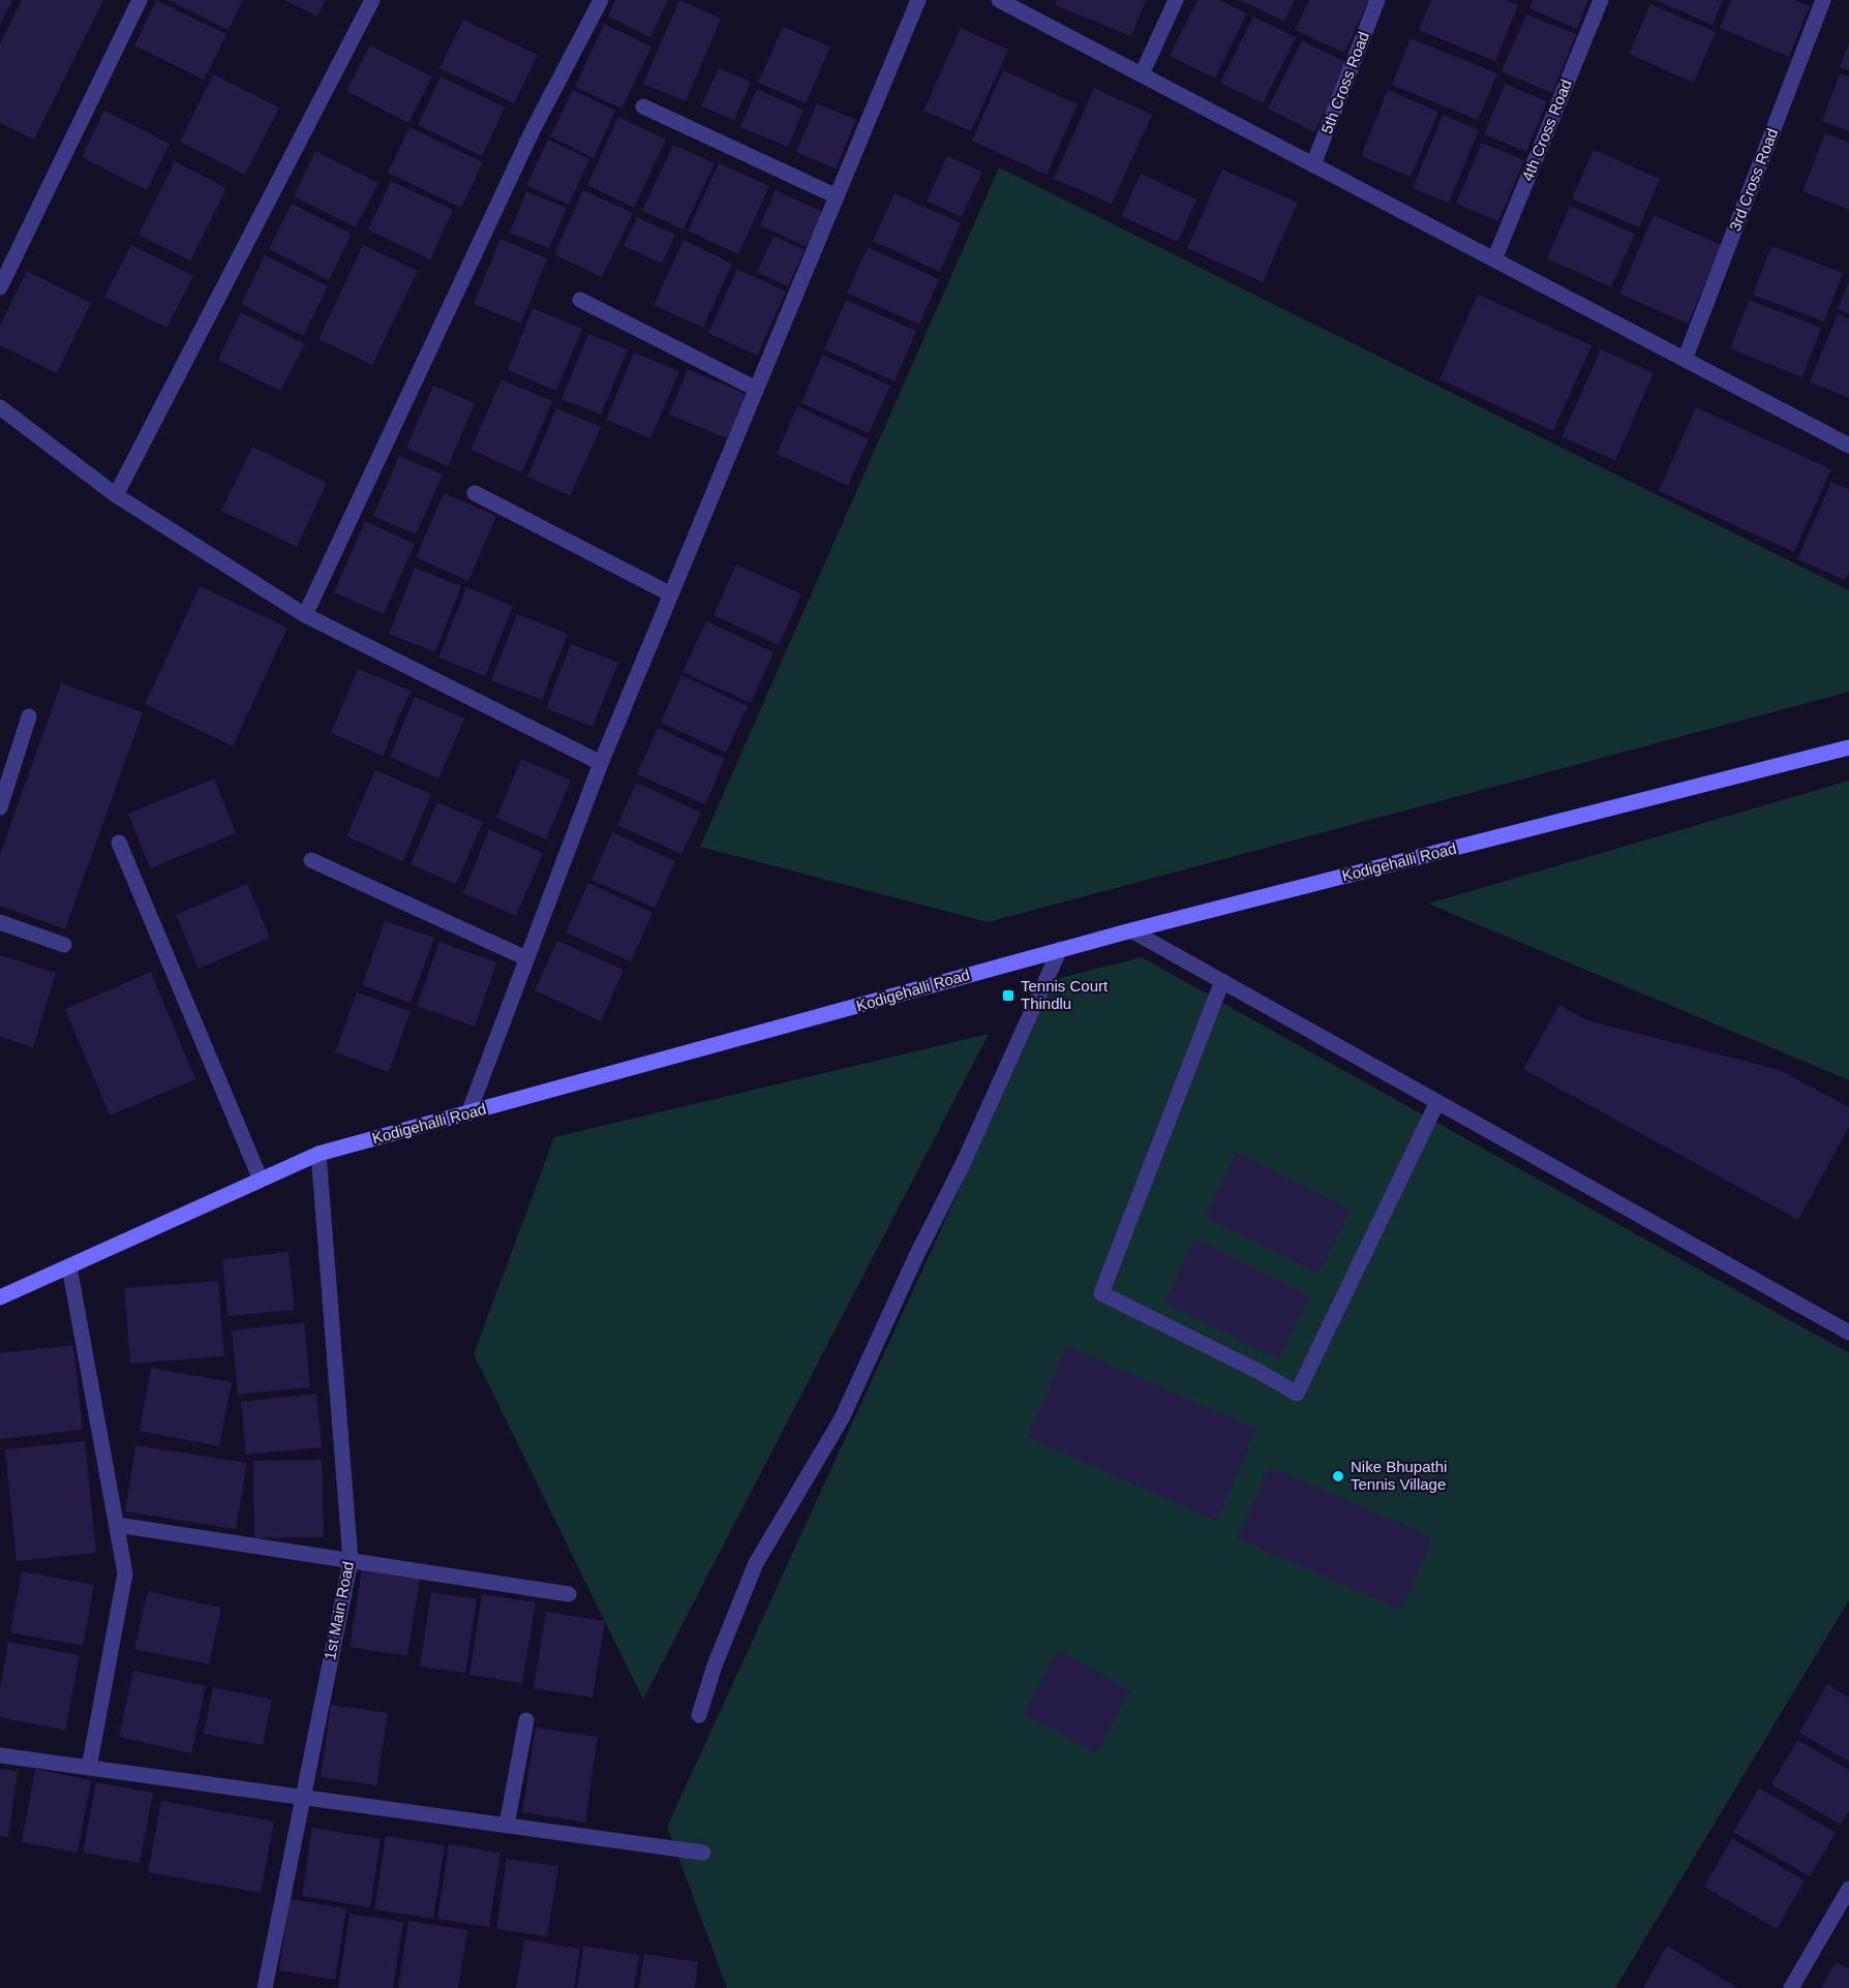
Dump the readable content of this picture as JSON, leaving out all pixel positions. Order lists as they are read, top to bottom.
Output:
{
  "streets": {
    "main road": ["Kodigehalli Road"],
    "street": [
      "5th Cross Road",
      "4th Cross Road",
      "3rd Cross Road",
      "1st Main Road"
    ]
  },
  "crossings": [
    ["Kodigehalli Road", "1st Main Road"]
  ],
  "places": {
    "transit": ["Tennis Court Thindlu"],
    "other": ["Nike Bhupathi Tennis Village"]
  }
}
